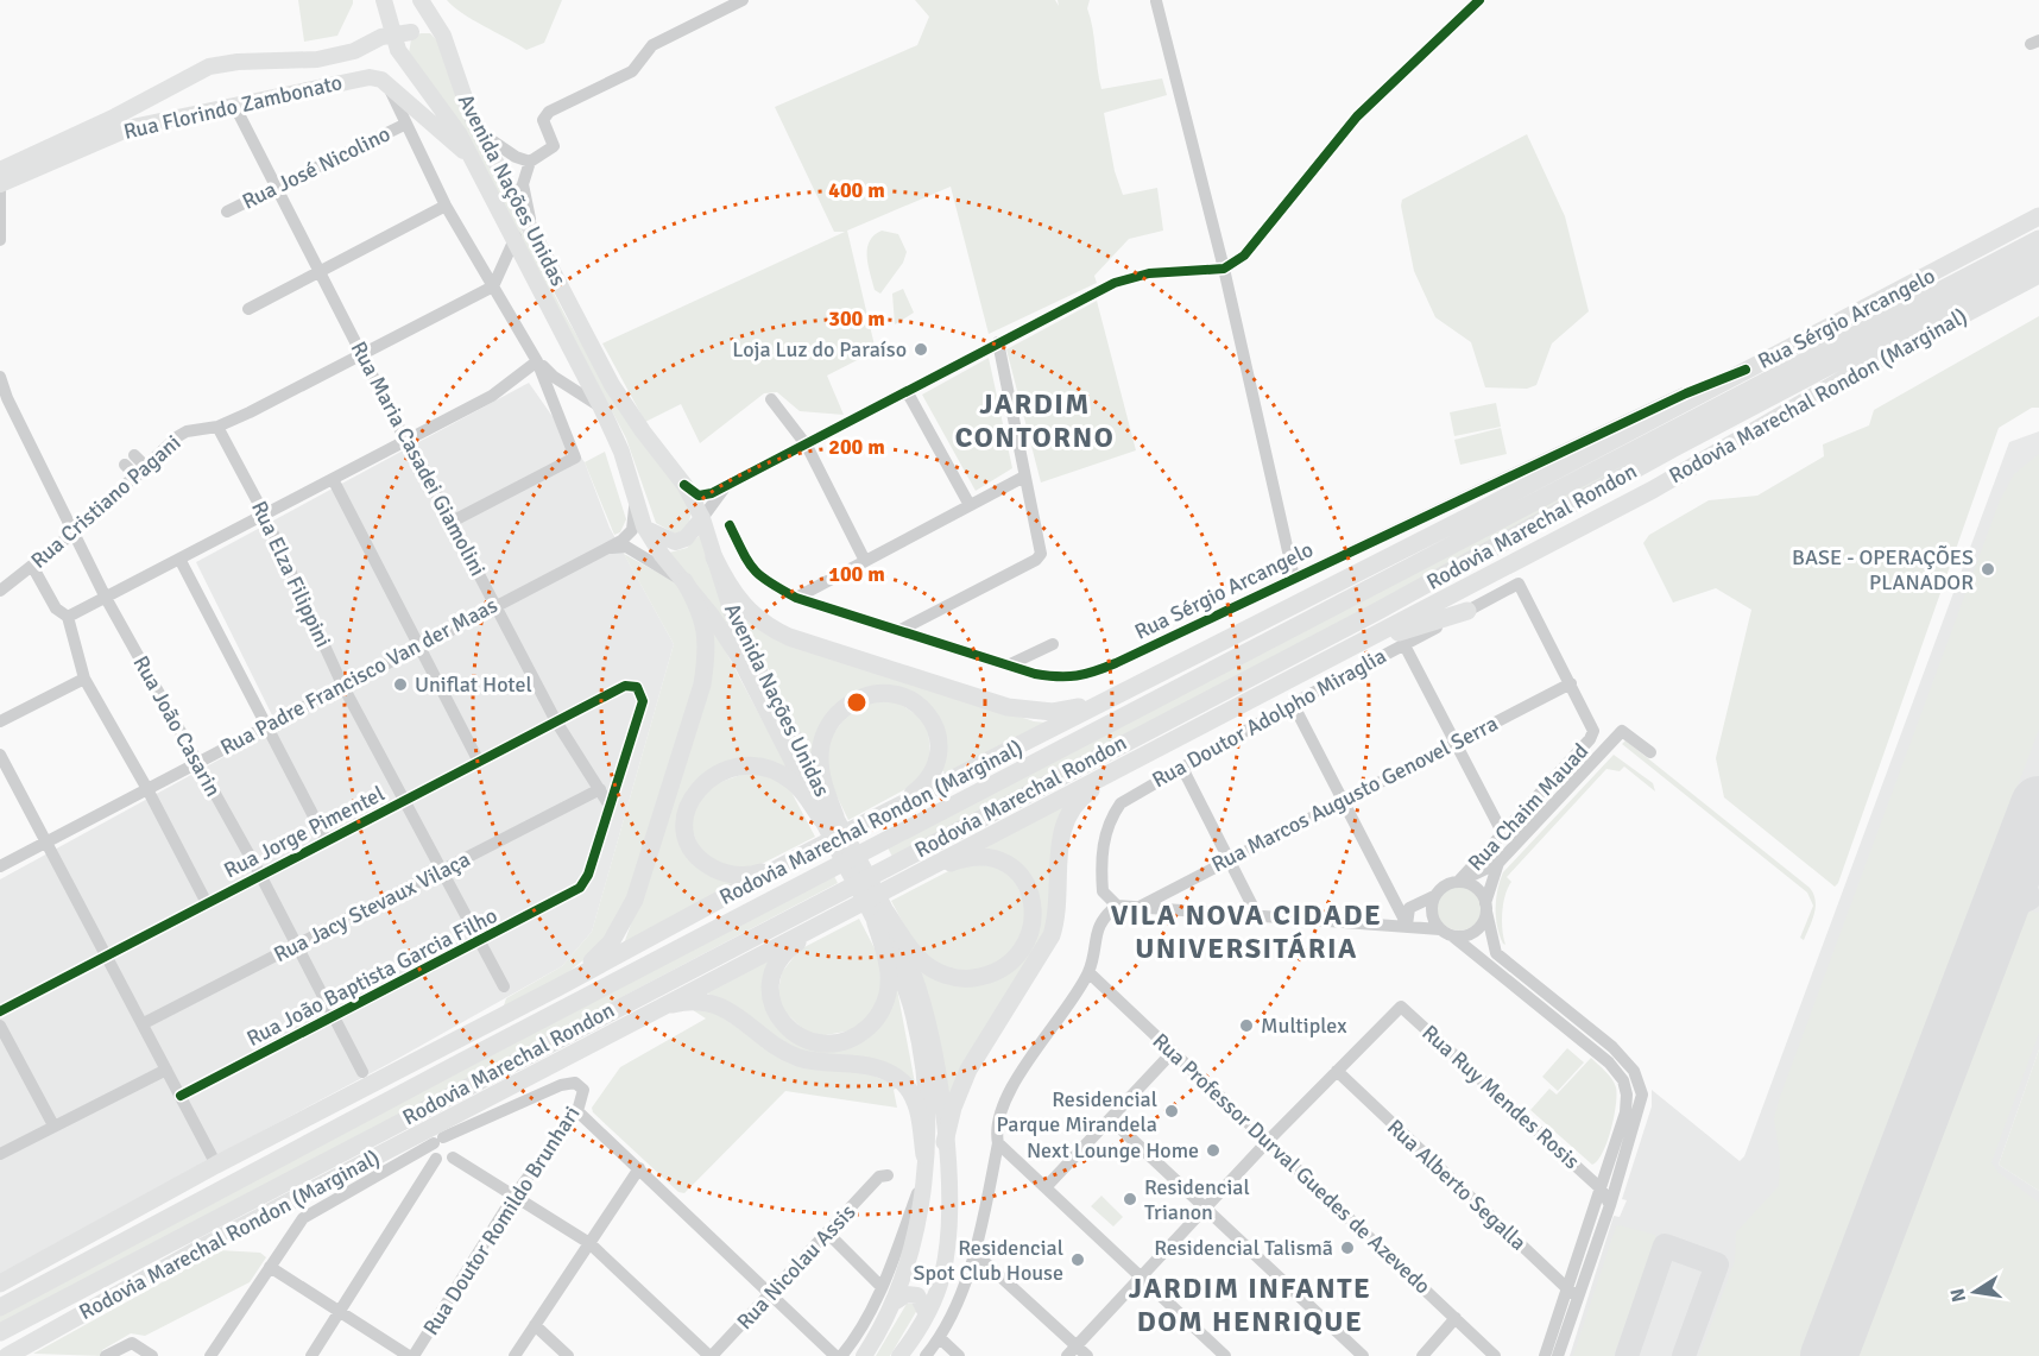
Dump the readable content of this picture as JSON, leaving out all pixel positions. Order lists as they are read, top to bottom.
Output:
{
  "streets": {
    "highway": ["Rua Sérgio Arcangelo", "Rodovia Marechal Rondon (Marginal)", "Rodovia Marechal Rondon"],
    "main road": ["Rua Florindo Zambonato", "Avenida Nações Unidas"],
    "street": [
      "Rua José Nicolino",
      "Rua Maria Casadei Giamolini",
      "Rua Cristiano Pagani",
      "Rua Elza Filippini",
      "Rua Padre Francisco Van der Maas",
      "Rua Doutor Adolpho Miraglia",
      "Rua João Casarin",
      "Rua Marcos Augusto Genovel Serra",
      "Rua Chaim Mauad",
      "Rua Jorge Pimentel",
      "Rua Jacy Stevaux Vilaça",
      "Rua João Baptista Garcia Filho",
      "Rua Ruy Mendes Rosis",
      "Rua Professor Durval Guedes de Azevedo",
      "Rua Alberto Segalla",
      "Rua Doutor Romildo Brunhari",
      "Rua Nicolau Assis"
    ]
  },
  "crossings": [
    ["Rua Florindo Zambonato", "Avenida Nações Unidas"],
    ["Rua Florindo Zambonato", "Rua Maria Casadei Giamolini"],
    ["Rua José Nicolino", "Rua Maria Casadei Giamolini"],
    ["Avenida Nações Unidas", "Rua Padre Francisco Van der Maas"],
    ["Rua Sérgio Arcangelo", "Rodovia Marechal Rondon (Marginal)"],
    ["Rua Maria Casadei Giamolini", "Rua Cristiano Pagani"],
    ["Rua Maria Casadei Giamolini", "Rua Padre Francisco Van der Maas"],
    ["Rua Maria Casadei Giamolini", "Rua Jorge Pimentel"],
    ["Rua Maria Casadei Giamolini", "Rua Jacy Stevaux Vilaça"],
    ["Rua Maria Casadei Giamolini", "Rua João Baptista Garcia Filho"],
    ["Rua Cristiano Pagani", "Rua Elza Filippini"],
    ["Rua Cristiano Pagani", "Rua João Casarin"],
    ["Rua Elza Filippini", "Rua Padre Francisco Van der Maas"],
    ["Rua Elza Filippini", "Rua Jorge Pimentel"],
    ["Rua Elza Filippini", "Rua Jacy Stevaux Vilaça"],
    ["Rua Elza Filippini", "Rua João Baptista Garcia Filho"],
    ["Rua Padre Francisco Van der Maas", "Rua João Casarin"],
    ["Rua Doutor Adolpho Miraglia", "Rua Marcos Augusto Genovel Serra"],
    ["Rua Doutor Adolpho Miraglia", "Rua Chaim Mauad"],
    ["Rua João Casarin", "Rua Jorge Pimentel"],
    ["Rua João Casarin", "Rua Jacy Stevaux Vilaça"],
    ["Rua João Casarin", "Rua João Baptista Garcia Filho"],
    ["Rua Marcos Augusto Genovel Serra", "Rua Chaim Mauad"],
    ["Rua Jorge Pimentel", "Rua João Baptista Garcia Filho"],
    ["Rua Ruy Mendes Rosis", "Rua Alberto Segalla"]
  ],
  "districts": ["JARDIM CONTORNO", "VILA NOVA CIDADE UNIVERSITÁRIA", "JARDIM INFANTE DOM HENRIQUE"],
  "places": [
    "Loja Luz do Paraíso",
    "BASE - OPERAÇÕES PLANADOR",
    "Uniflat Hotel",
    "Multiplex",
    "Residencial Parque Mirandela",
    "Next Lounge Home",
    "Residencial Trianon",
    "Residencial Talismã",
    "Residencial Spot Club House"
  ],
  "north": "left",
  "rings": [
    "400 m",
    "300 m",
    "200 m",
    "100 m"
  ]
}
